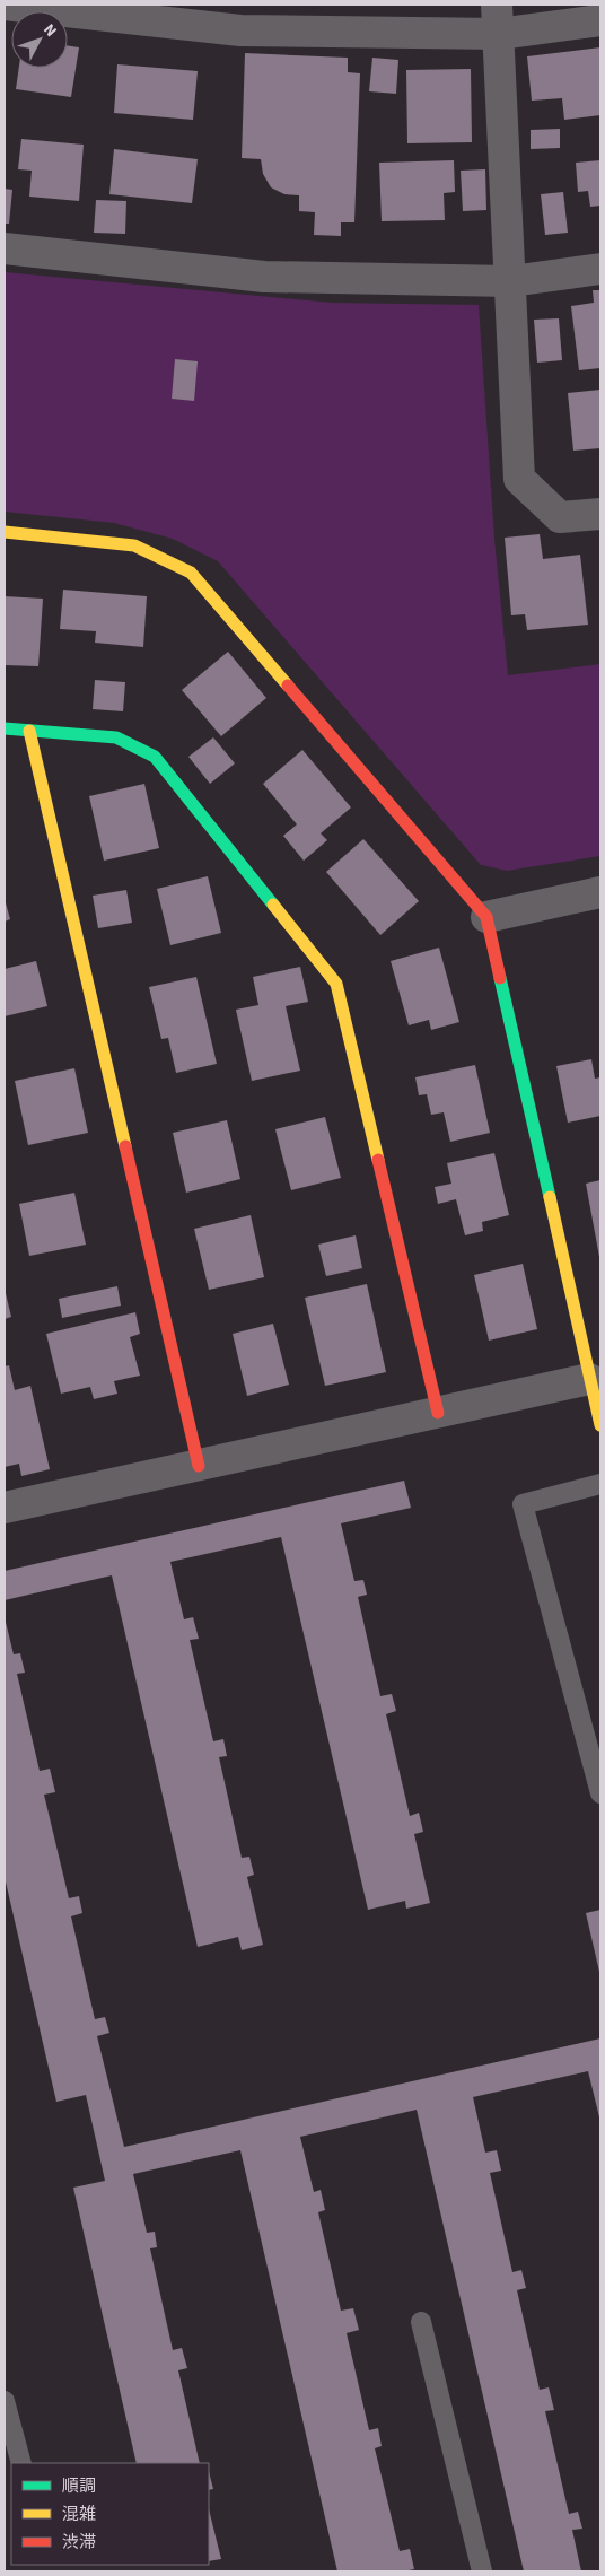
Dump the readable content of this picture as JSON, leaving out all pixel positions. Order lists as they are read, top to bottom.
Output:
{
  "legend": ["順調", "混雑", "渋滞"],
  "north": "top right"
}
